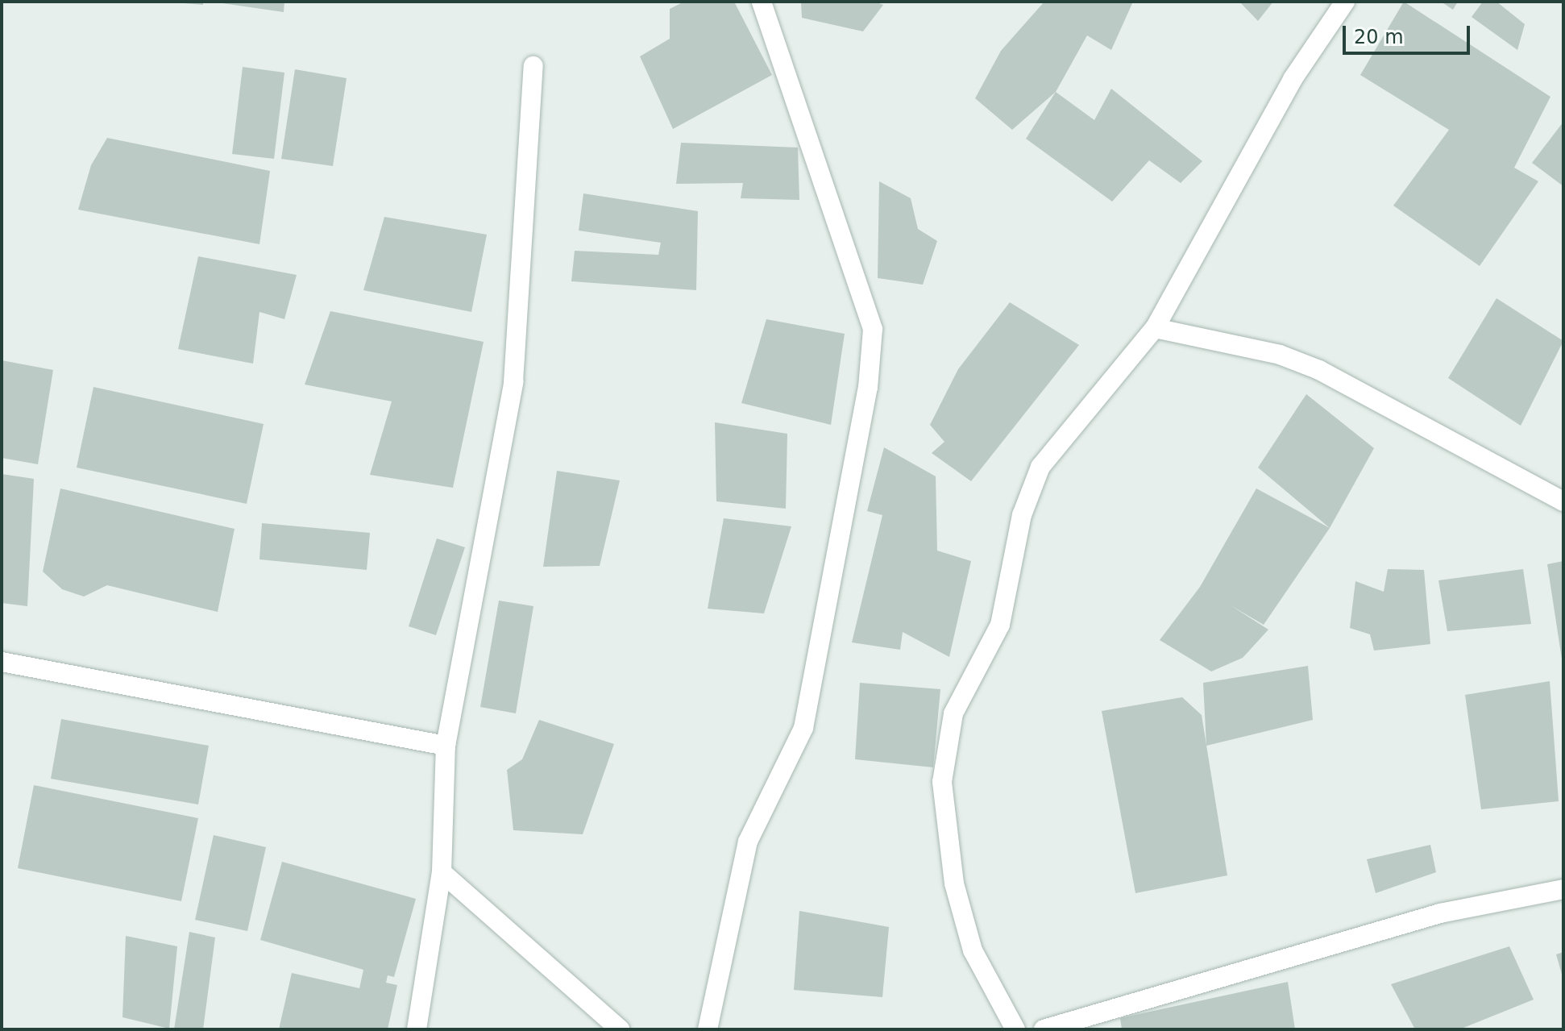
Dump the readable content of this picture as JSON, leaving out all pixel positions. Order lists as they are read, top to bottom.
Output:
{
  "scale_bar": "20 m"
}
